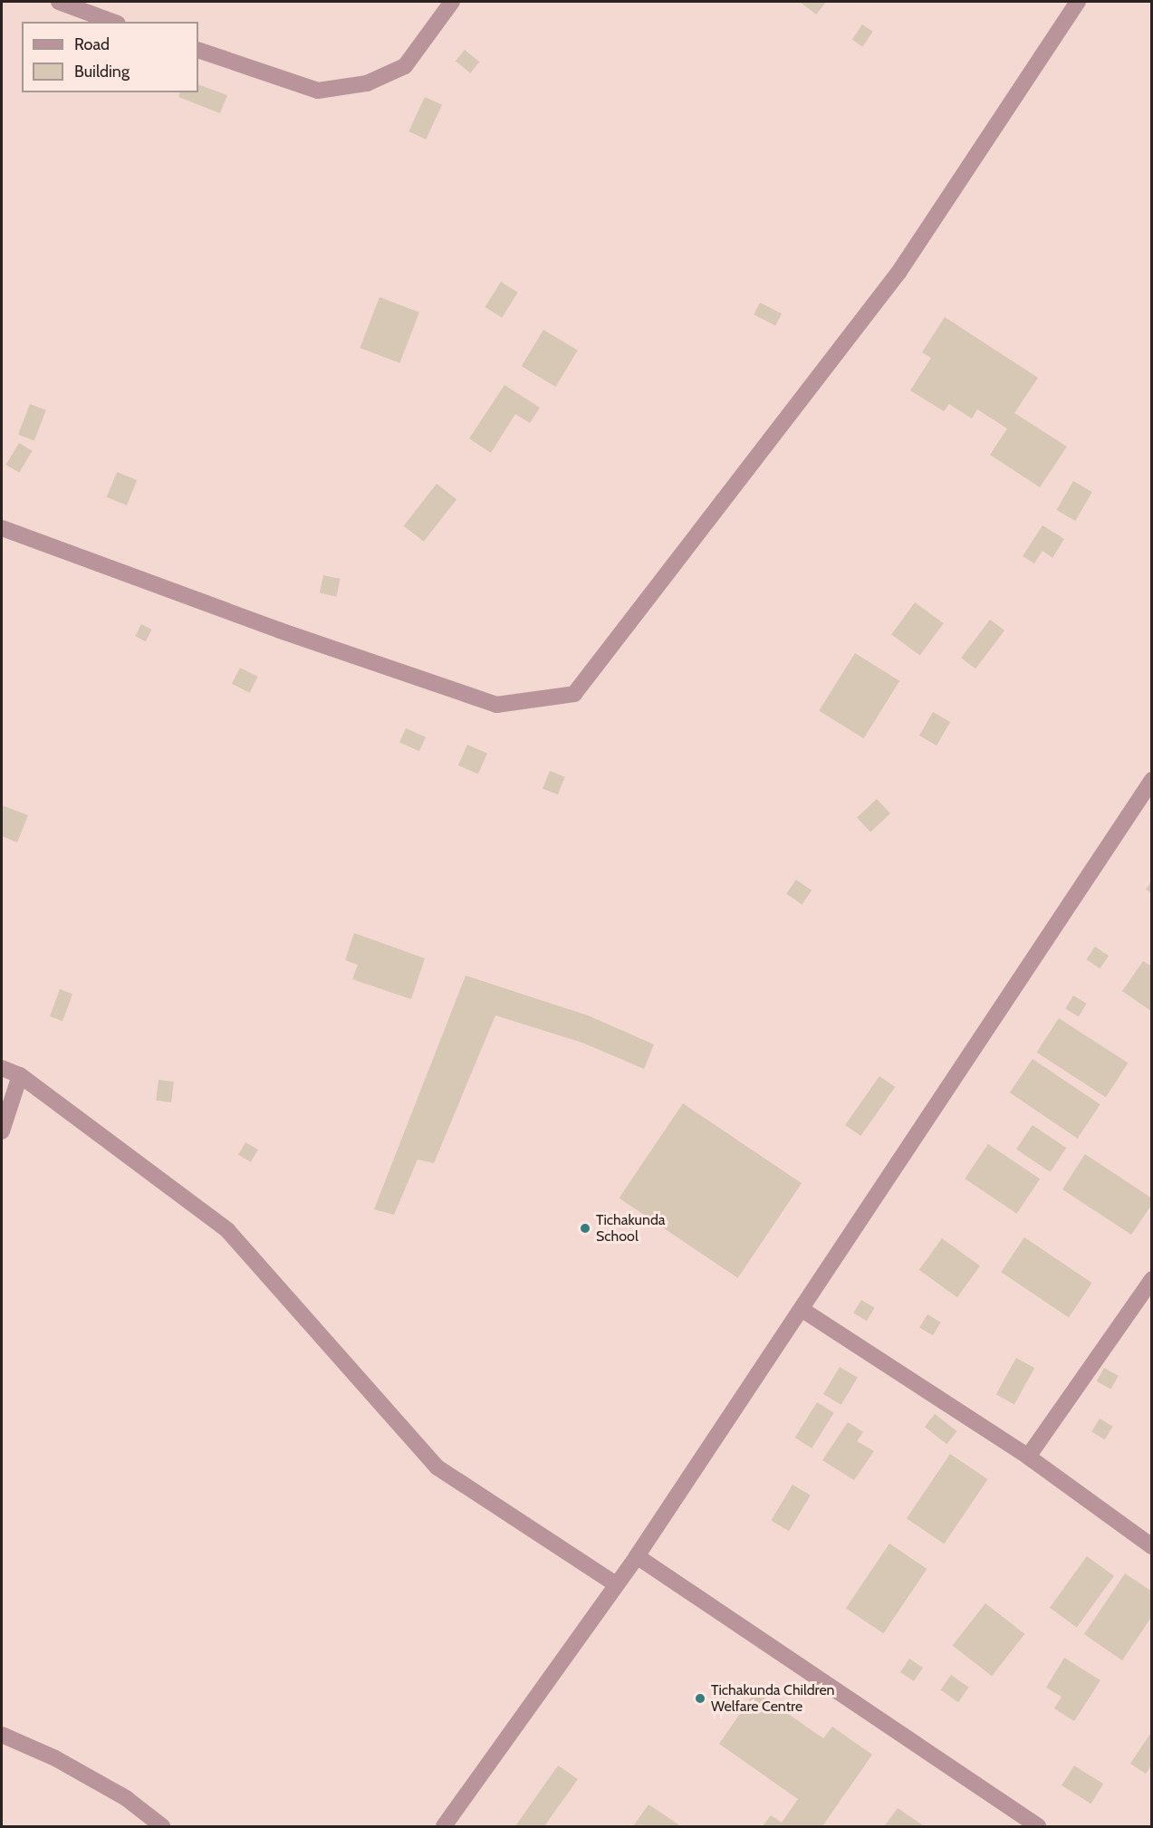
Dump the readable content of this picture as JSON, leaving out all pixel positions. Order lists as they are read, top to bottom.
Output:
{
  "places": ["Tichakunda School", "Tichakunda Children Welfare Centre"],
  "legend": ["Road", "Building"]
}
